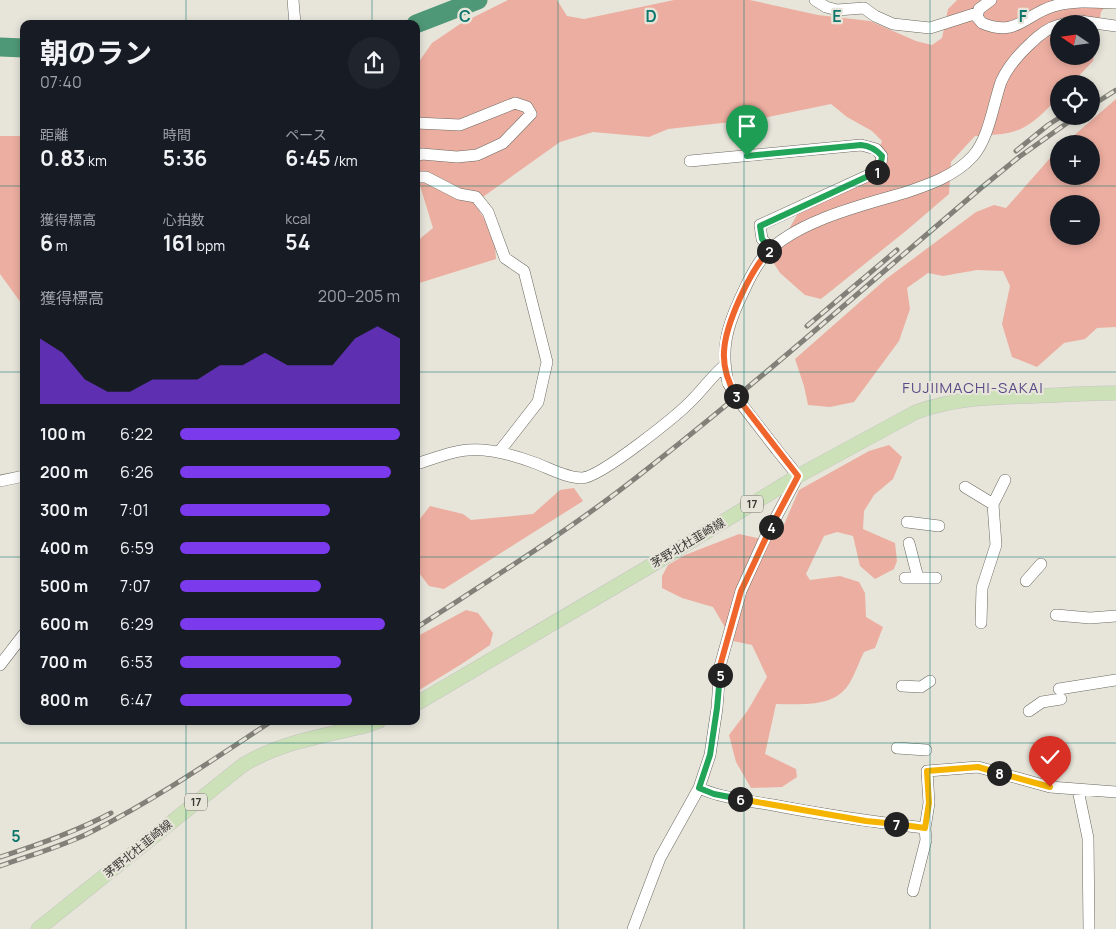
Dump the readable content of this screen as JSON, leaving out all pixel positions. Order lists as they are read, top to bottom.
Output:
{
  "streets": {
    "main road": ["17", "茅野北杜韮崎線"]
  },
  "districts": ["FUJIIMACHI-SAKAI"],
  "north": "left",
  "page": {
    "map_buttons": ["+", "−"],
    "heading": ["朝のラン", "07:40"],
    "stats": [
      ["距離", "0.83 km"],
      ["時間", "5:36"],
      ["ペース", "6:45 /km"],
      ["獲得標高", "6 m"],
      ["心拍数", "161 bpm"],
      ["kcal", "54"]
    ],
    "pins": [
      "1",
      "2",
      "3",
      "4",
      "5",
      "8",
      "6",
      "7"
    ],
    "chart": ["獲得標高", "200–205 m"],
    "list": [
      {
        "name": "100 m",
        "note": "6:22"
      },
      {
        "name": "200 m",
        "note": "6:26"
      },
      {
        "name": "300 m",
        "note": "7:01"
      },
      {
        "name": "400 m",
        "note": "6:59"
      },
      {
        "name": "500 m",
        "note": "7:07"
      },
      {
        "name": "600 m",
        "note": "6:29"
      },
      {
        "name": "700 m",
        "note": "6:53"
      },
      {
        "name": "800 m",
        "note": "6:47"
      }
    ]
  },
  "grid": {
    "columns": [
      "C",
      "D",
      "E",
      "F"
    ],
    "rows": ["5"]
  }
}
